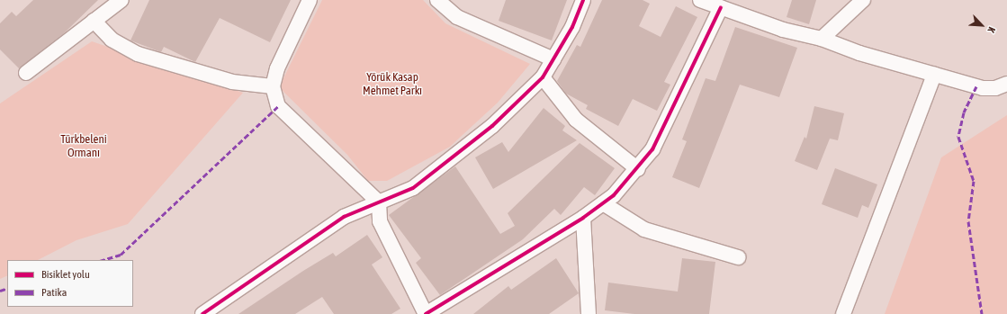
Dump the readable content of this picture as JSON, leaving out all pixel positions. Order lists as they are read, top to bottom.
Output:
{
  "parks": ["Yörük Kasap Mehmet Parkı", "Türkbeleni Ormanı"],
  "legend": ["Bisiklet yolu", "Patika"],
  "north": "bottom right"
}
